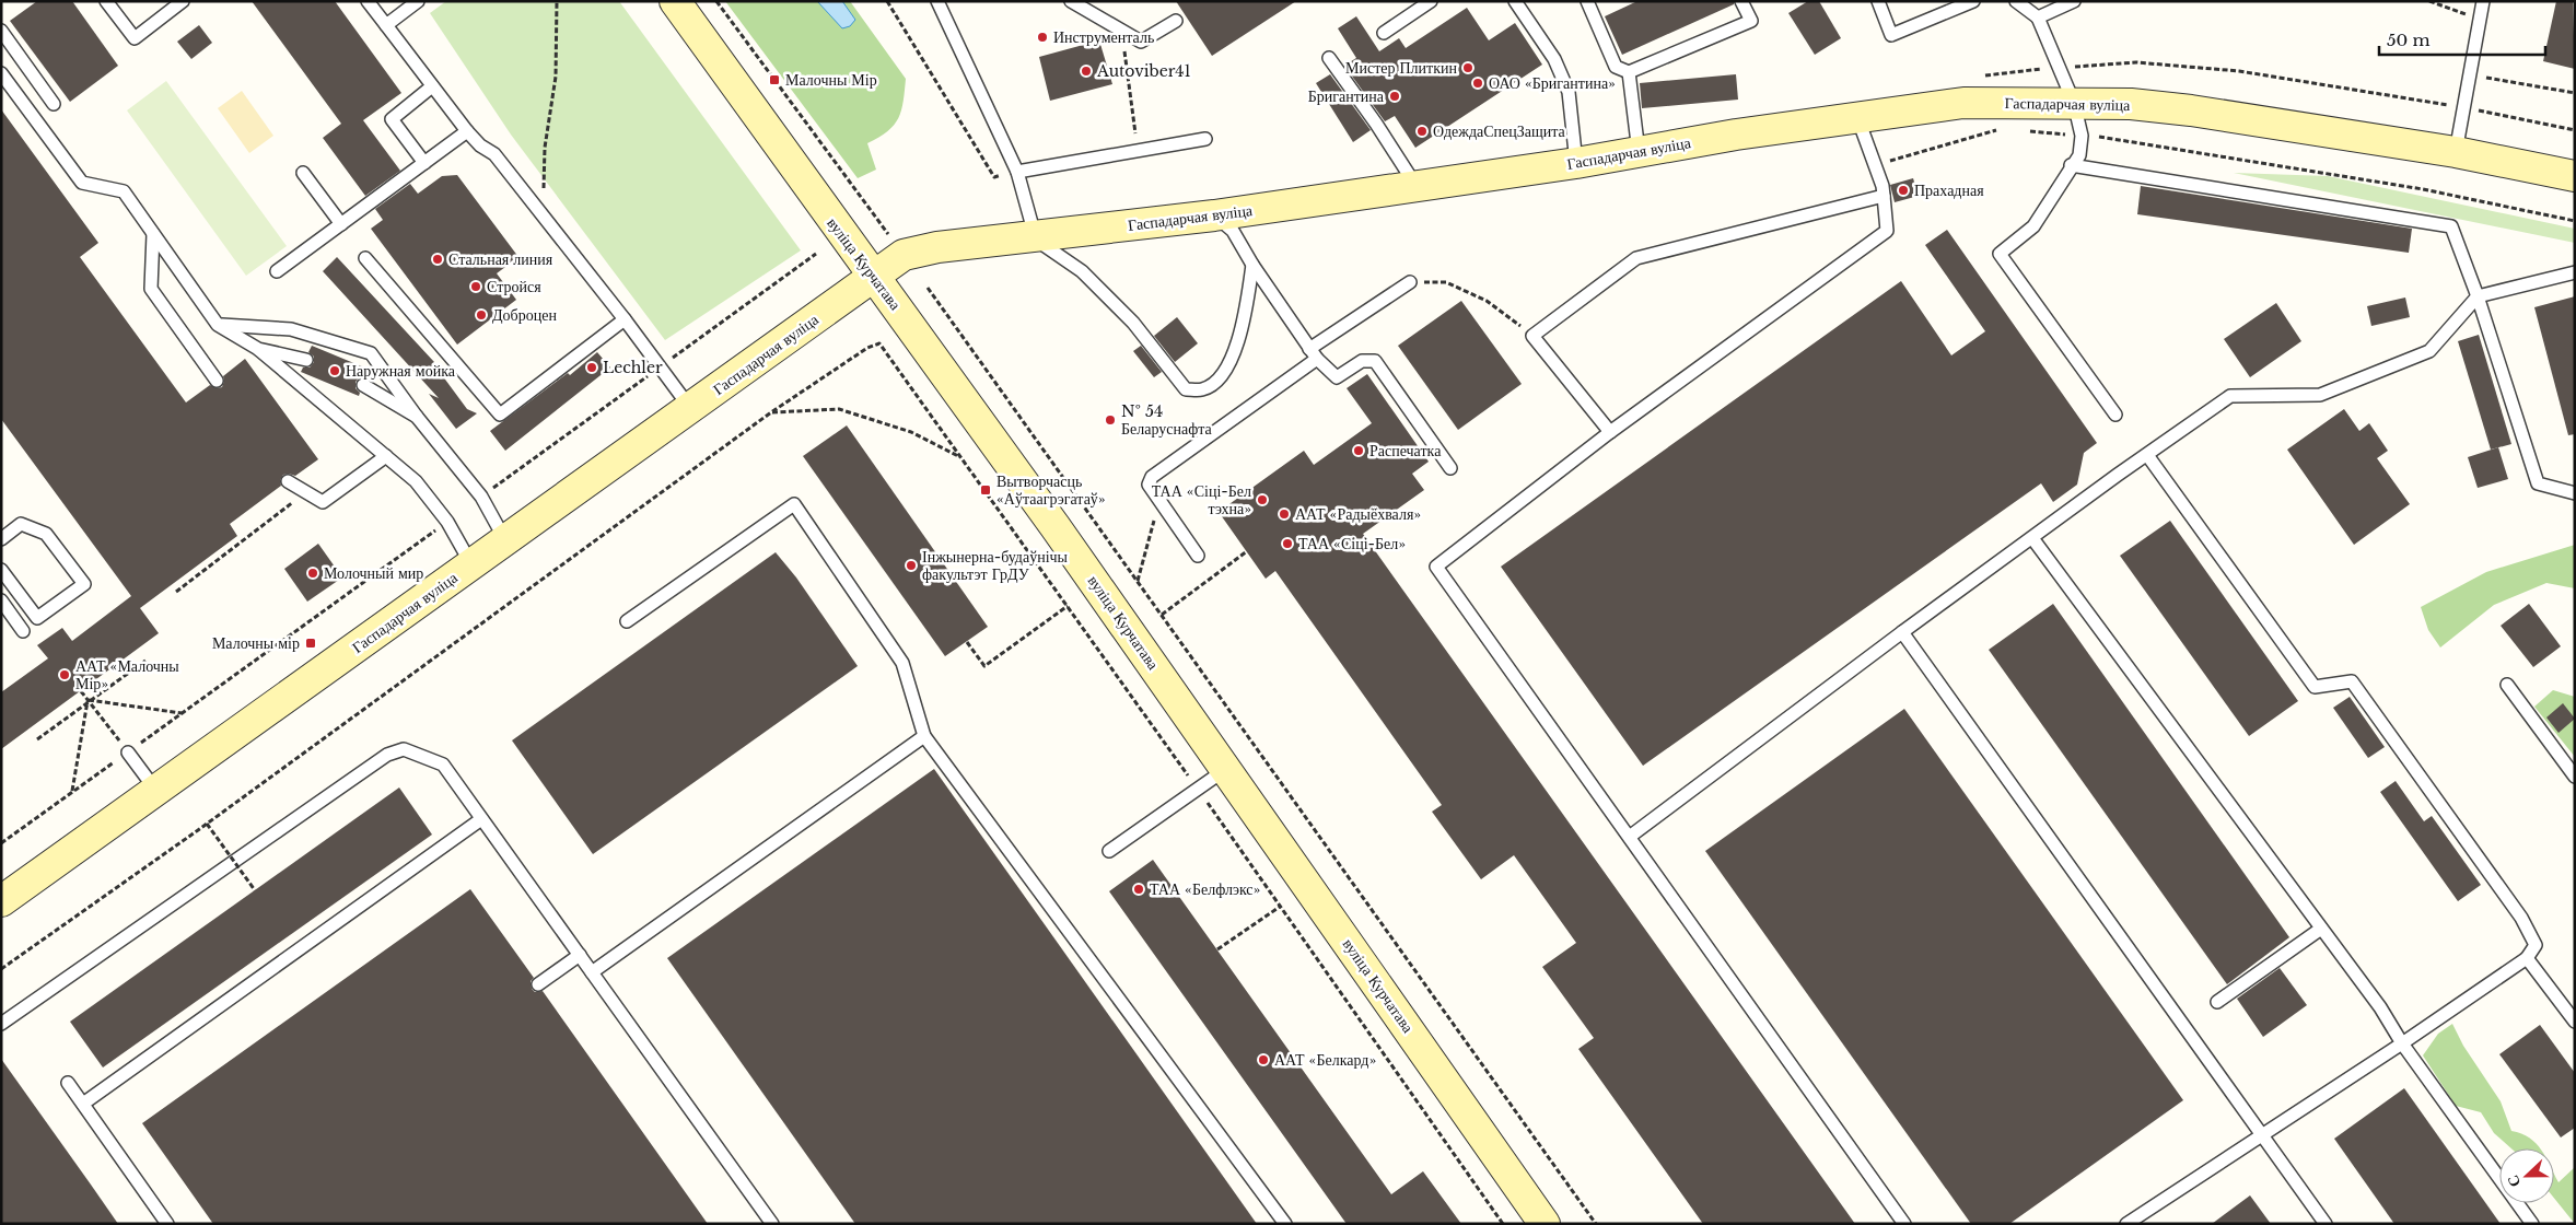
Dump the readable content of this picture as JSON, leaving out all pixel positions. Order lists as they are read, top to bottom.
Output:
{
  "streets": {
    "street": ["Гаспадарчая вуліца", "вуліца Курчатава"]
  },
  "crossings": [
    ["Гаспадарчая вуліца", "вуліца Курчатава"]
  ],
  "places": {
    "other": [
      "Инструменталь",
      "Мистер Плиткин",
      "Autoviber41",
      "ОАО «Бригантина»",
      "Бригантина",
      "ОдеждаСпецЗащита",
      "Прахадная",
      "Стальная линия",
      "Стройся",
      "Доброцен",
      "Lechler",
      "Наружная мойка",
      "№ 54 Беларуснафта",
      "Распечатка",
      "ТАА «Сіці-Бел тэхна»",
      "ААТ «Радыёхваля»",
      "ТАА «Сіці-Бел»",
      "Інжынерна-будаўнічы факультэт ГрДУ",
      "Молочный мир",
      "ААТ «Малочны Мір»",
      "ТАА «Белфлэкс»",
      "ААТ «Белкард»"
    ],
    "transit": ["Малочны Мір", "Вытворчасць «Аўтаагрэгатаў»", "Малочны мір"]
  },
  "scale_bar": "50 m",
  "north": "left"
}
